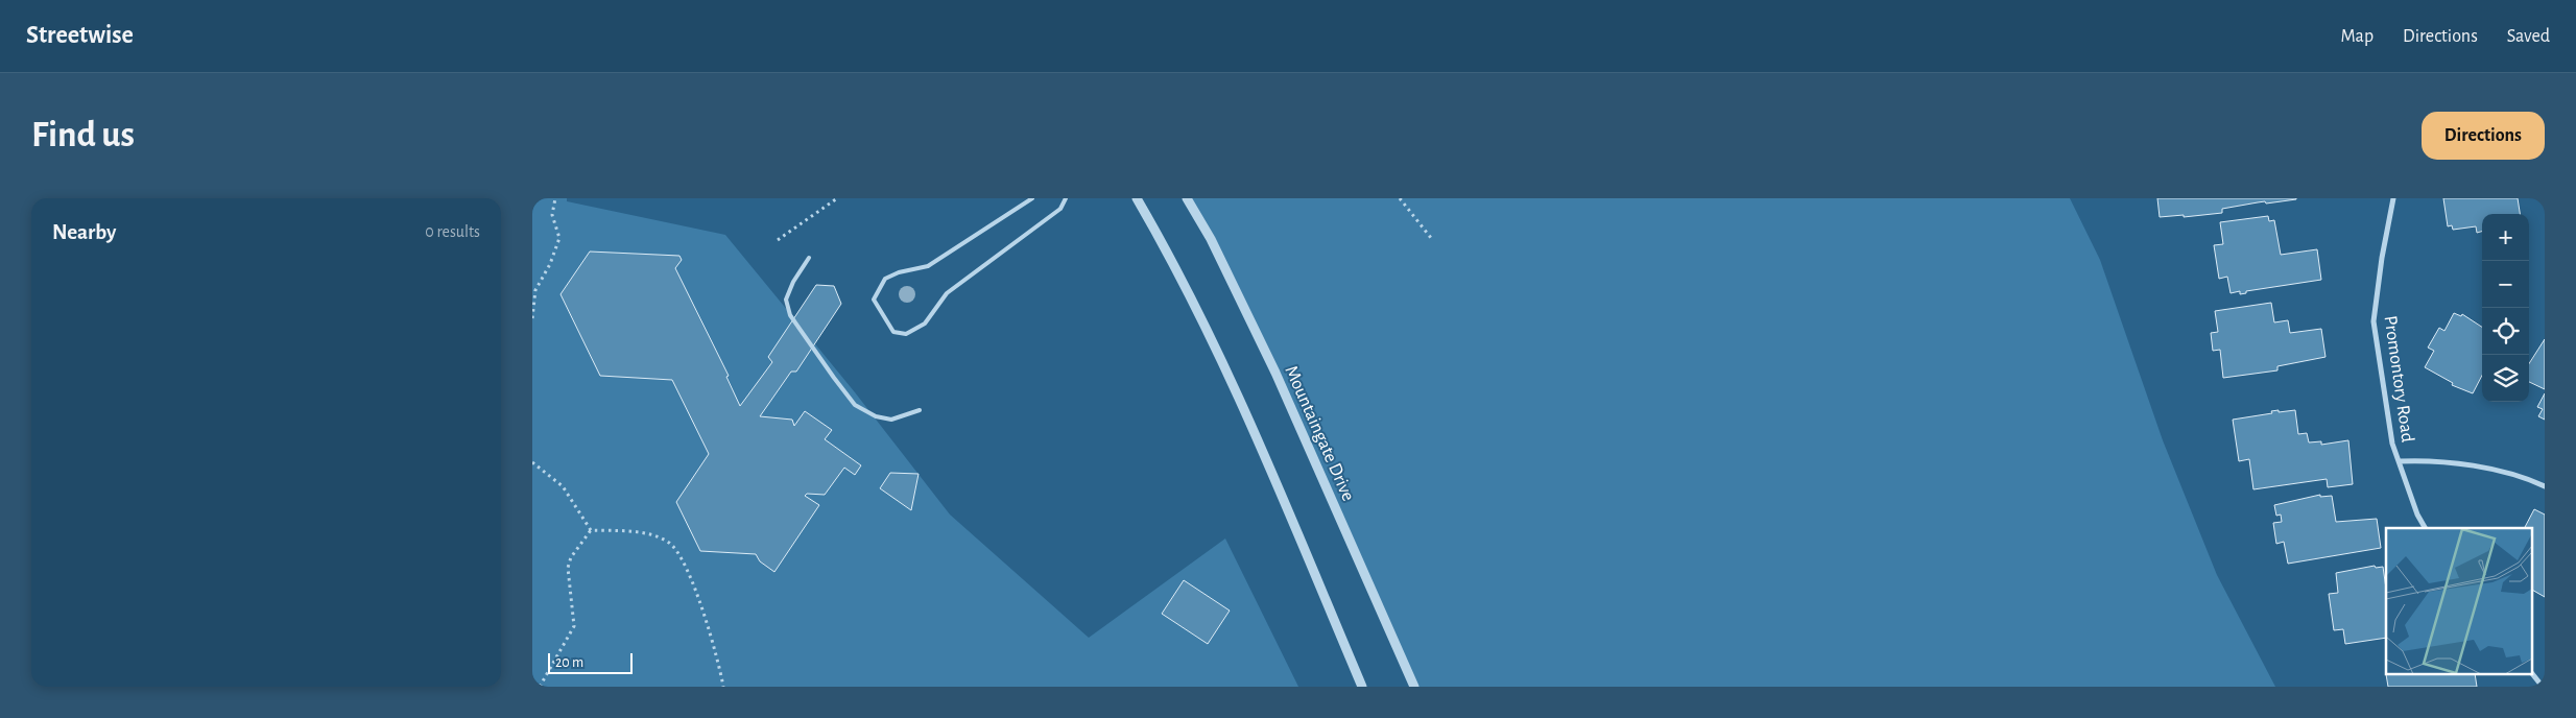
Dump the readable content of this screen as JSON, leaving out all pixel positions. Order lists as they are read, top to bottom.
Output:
{
  "streets": {
    "street": ["Promontory Road", "Mountaingate Drive"]
  },
  "scale_bar": "20 m",
  "page": {
    "header": "Streetwise",
    "nav": ["Map", "Directions", "Saved"],
    "buttons": "Directions",
    "title": "Find us",
    "heading": ["Nearby", "0 results"],
    "map_buttons": ["+", "−"],
    "scale": "20 m"
  }
}
